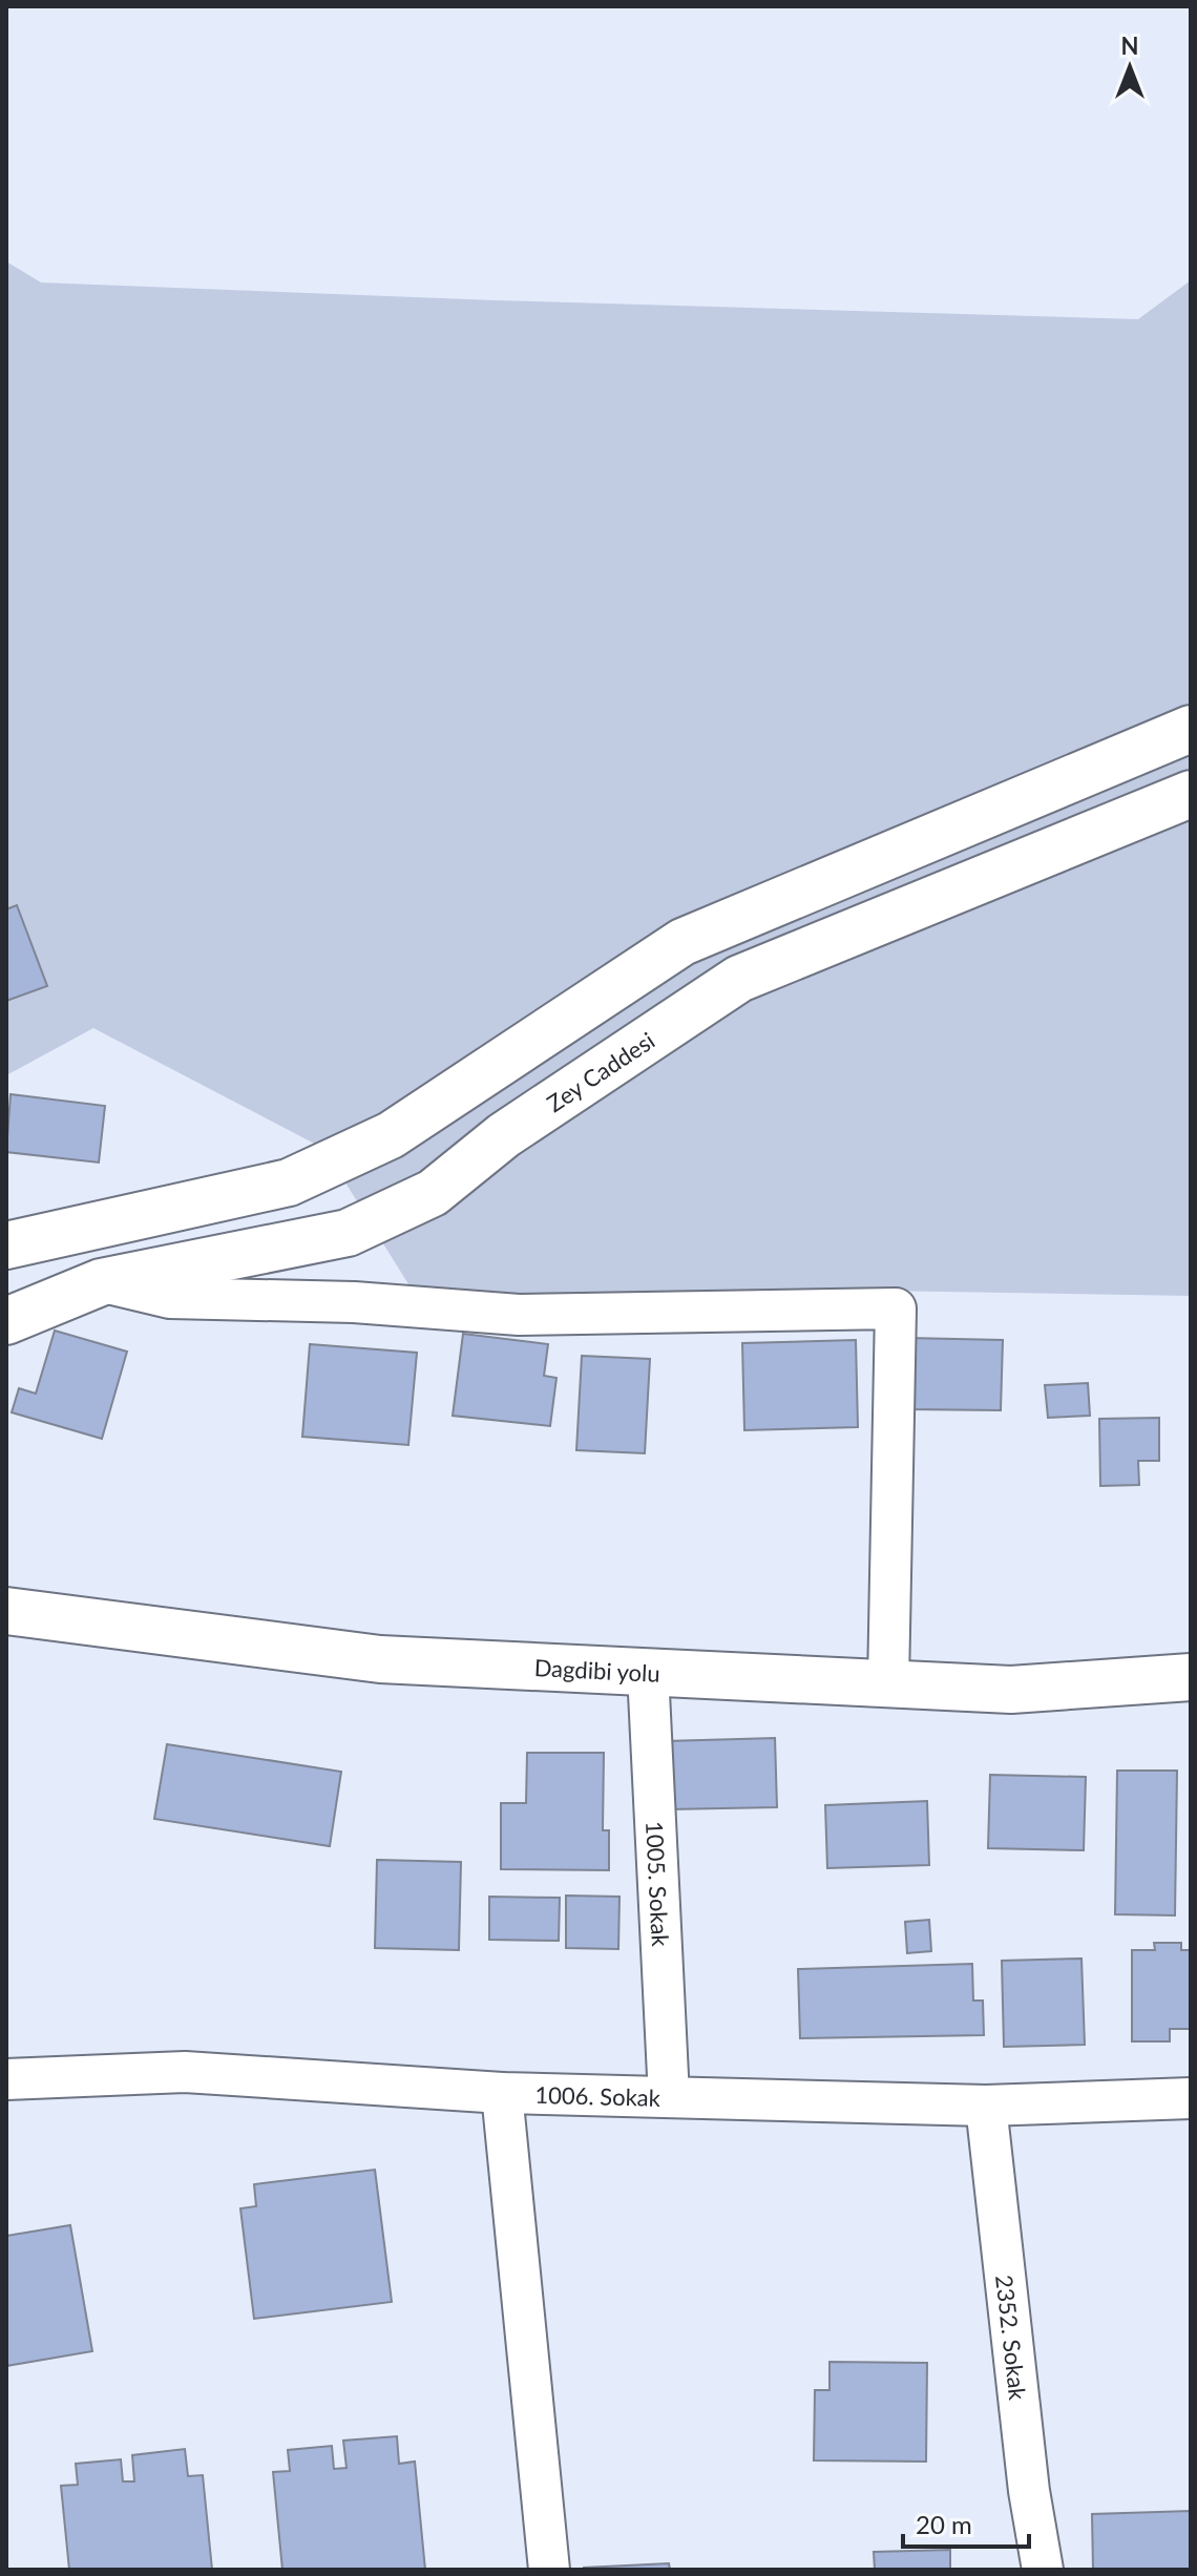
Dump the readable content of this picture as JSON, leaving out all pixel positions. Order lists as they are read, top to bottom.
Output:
{
  "streets": {
    "main road": ["Zey Caddesi", "Dagdibi yolu"],
    "street": ["1005. Sokak", "1006. Sokak", "2352. Sokak"]
  },
  "crossings": [
    ["Dagdibi yolu", "1005. Sokak"],
    ["1005. Sokak", "1006. Sokak"],
    ["1006. Sokak", "2352. Sokak"]
  ],
  "scale_bar": "20 m",
  "north": "top"
}
